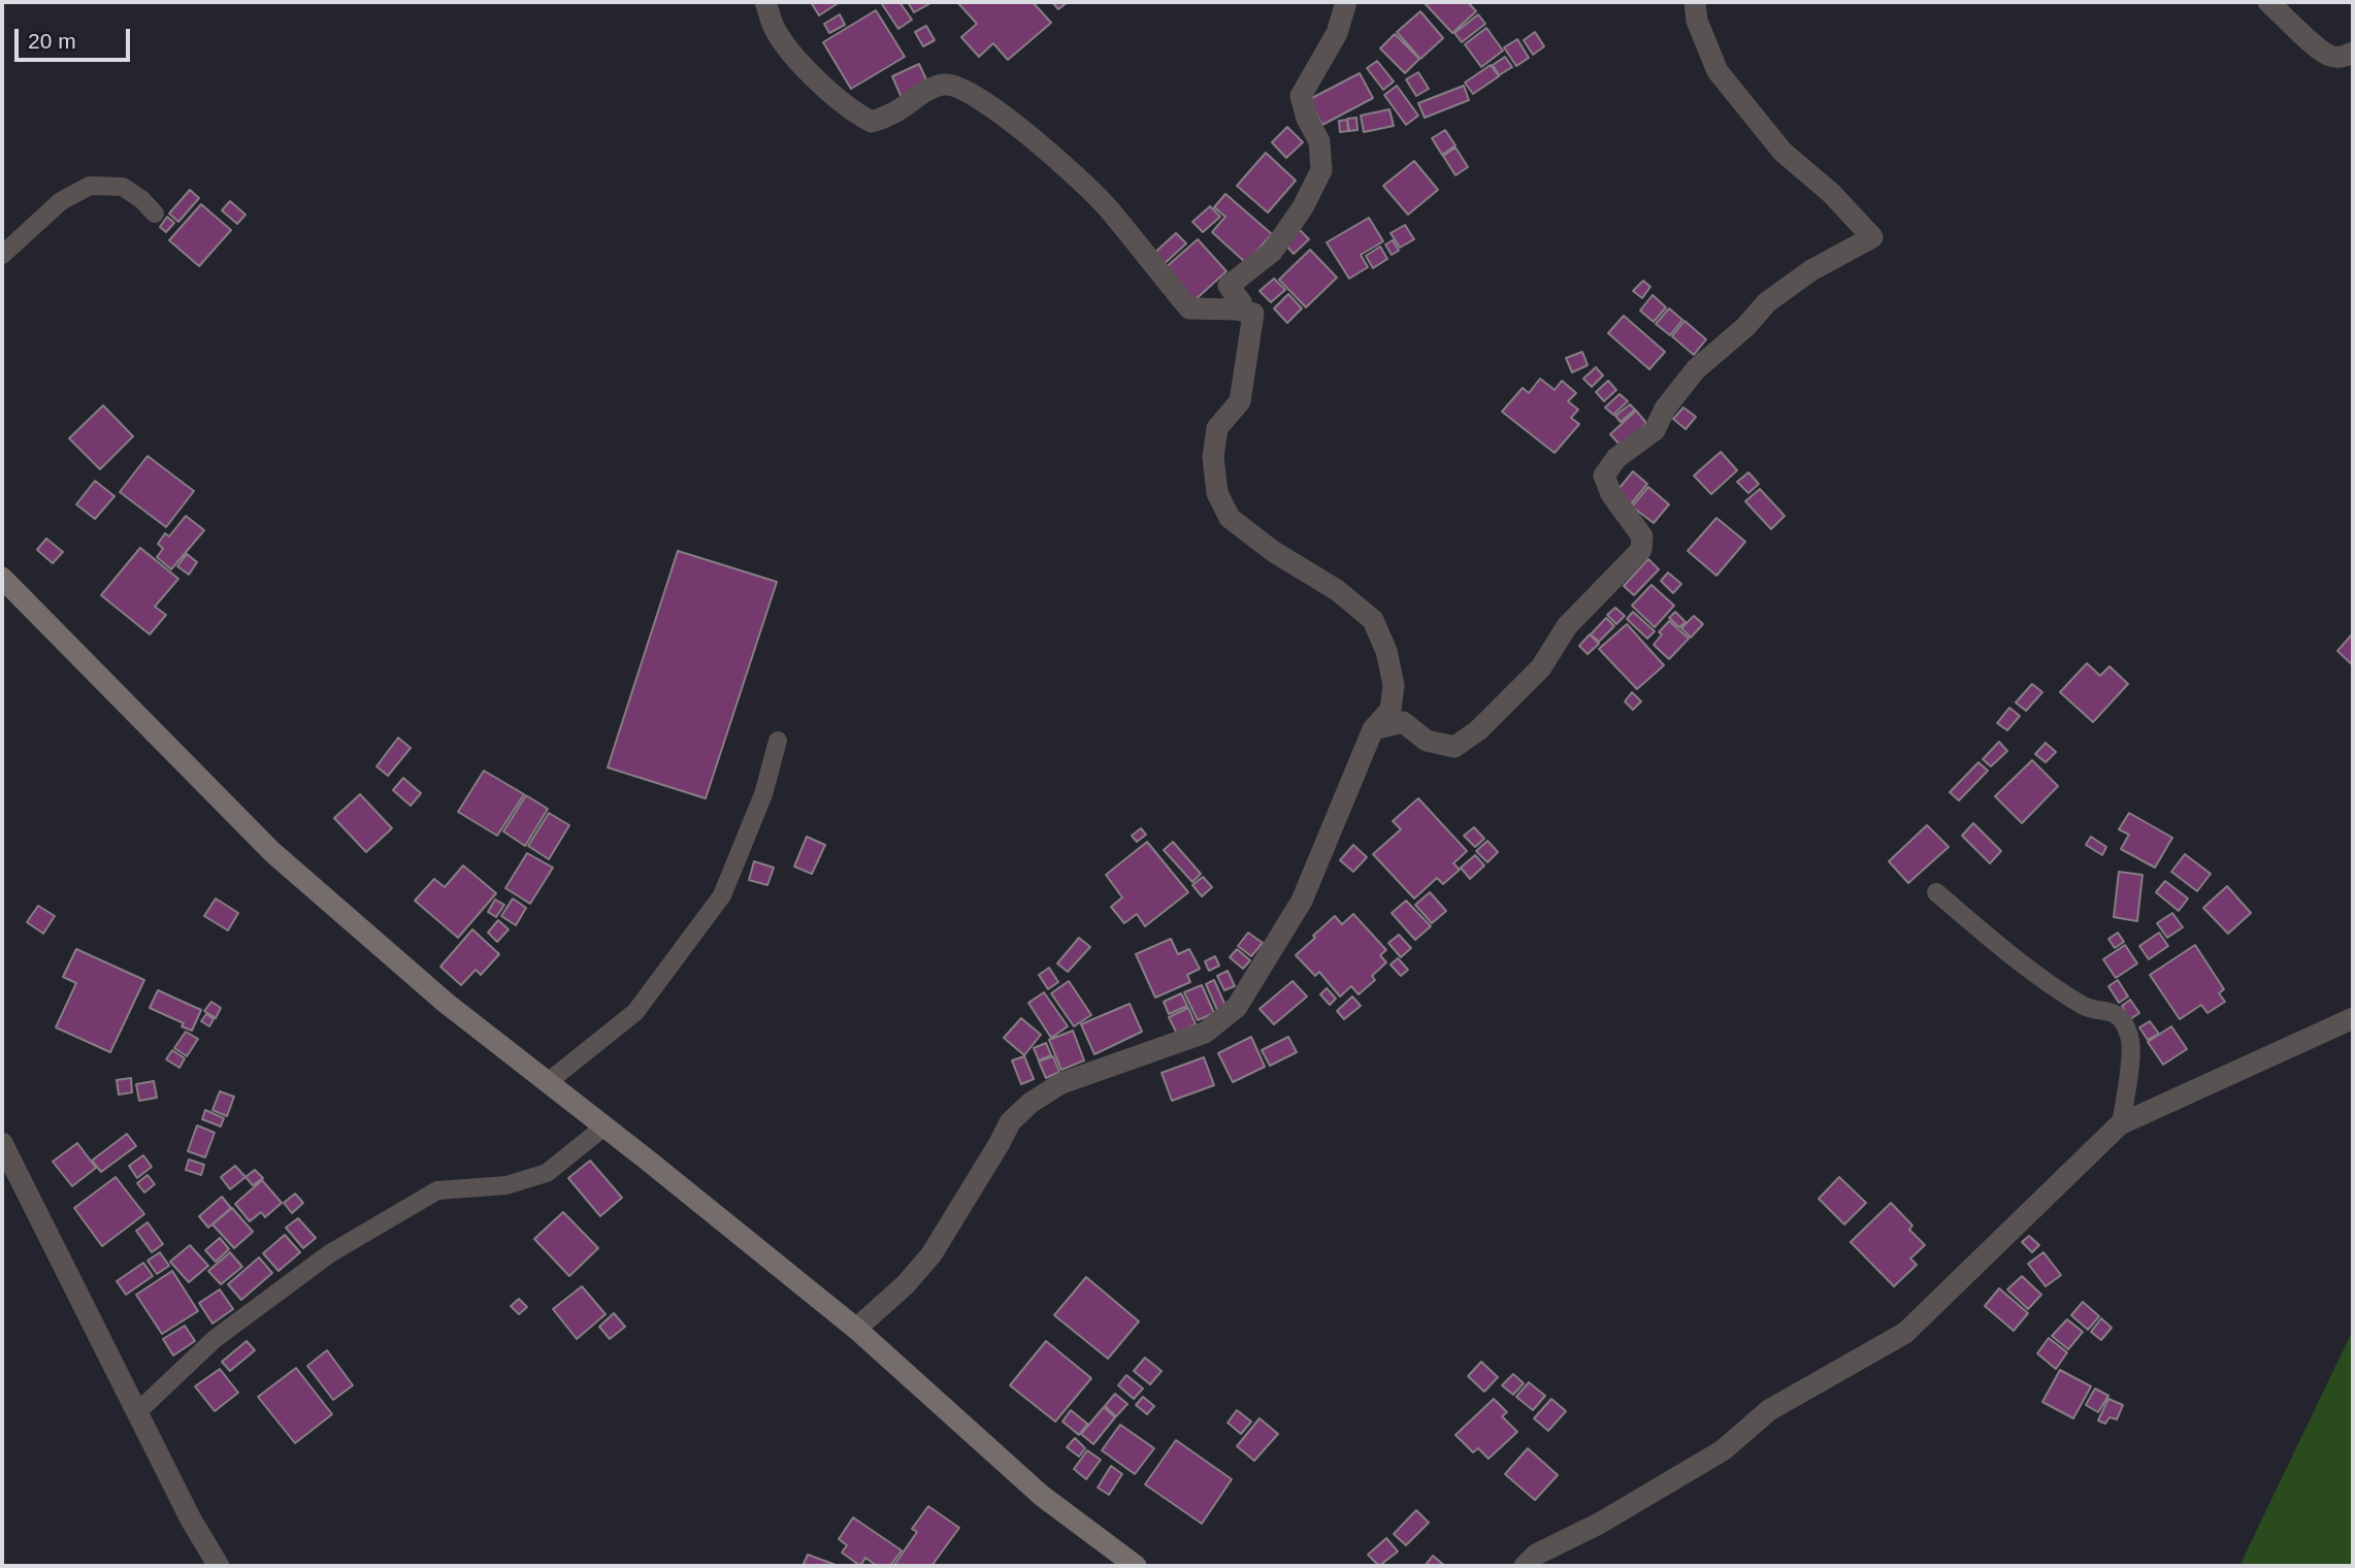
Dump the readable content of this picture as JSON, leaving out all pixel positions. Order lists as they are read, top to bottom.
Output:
{
  "scale_bar": "20 m"
}
